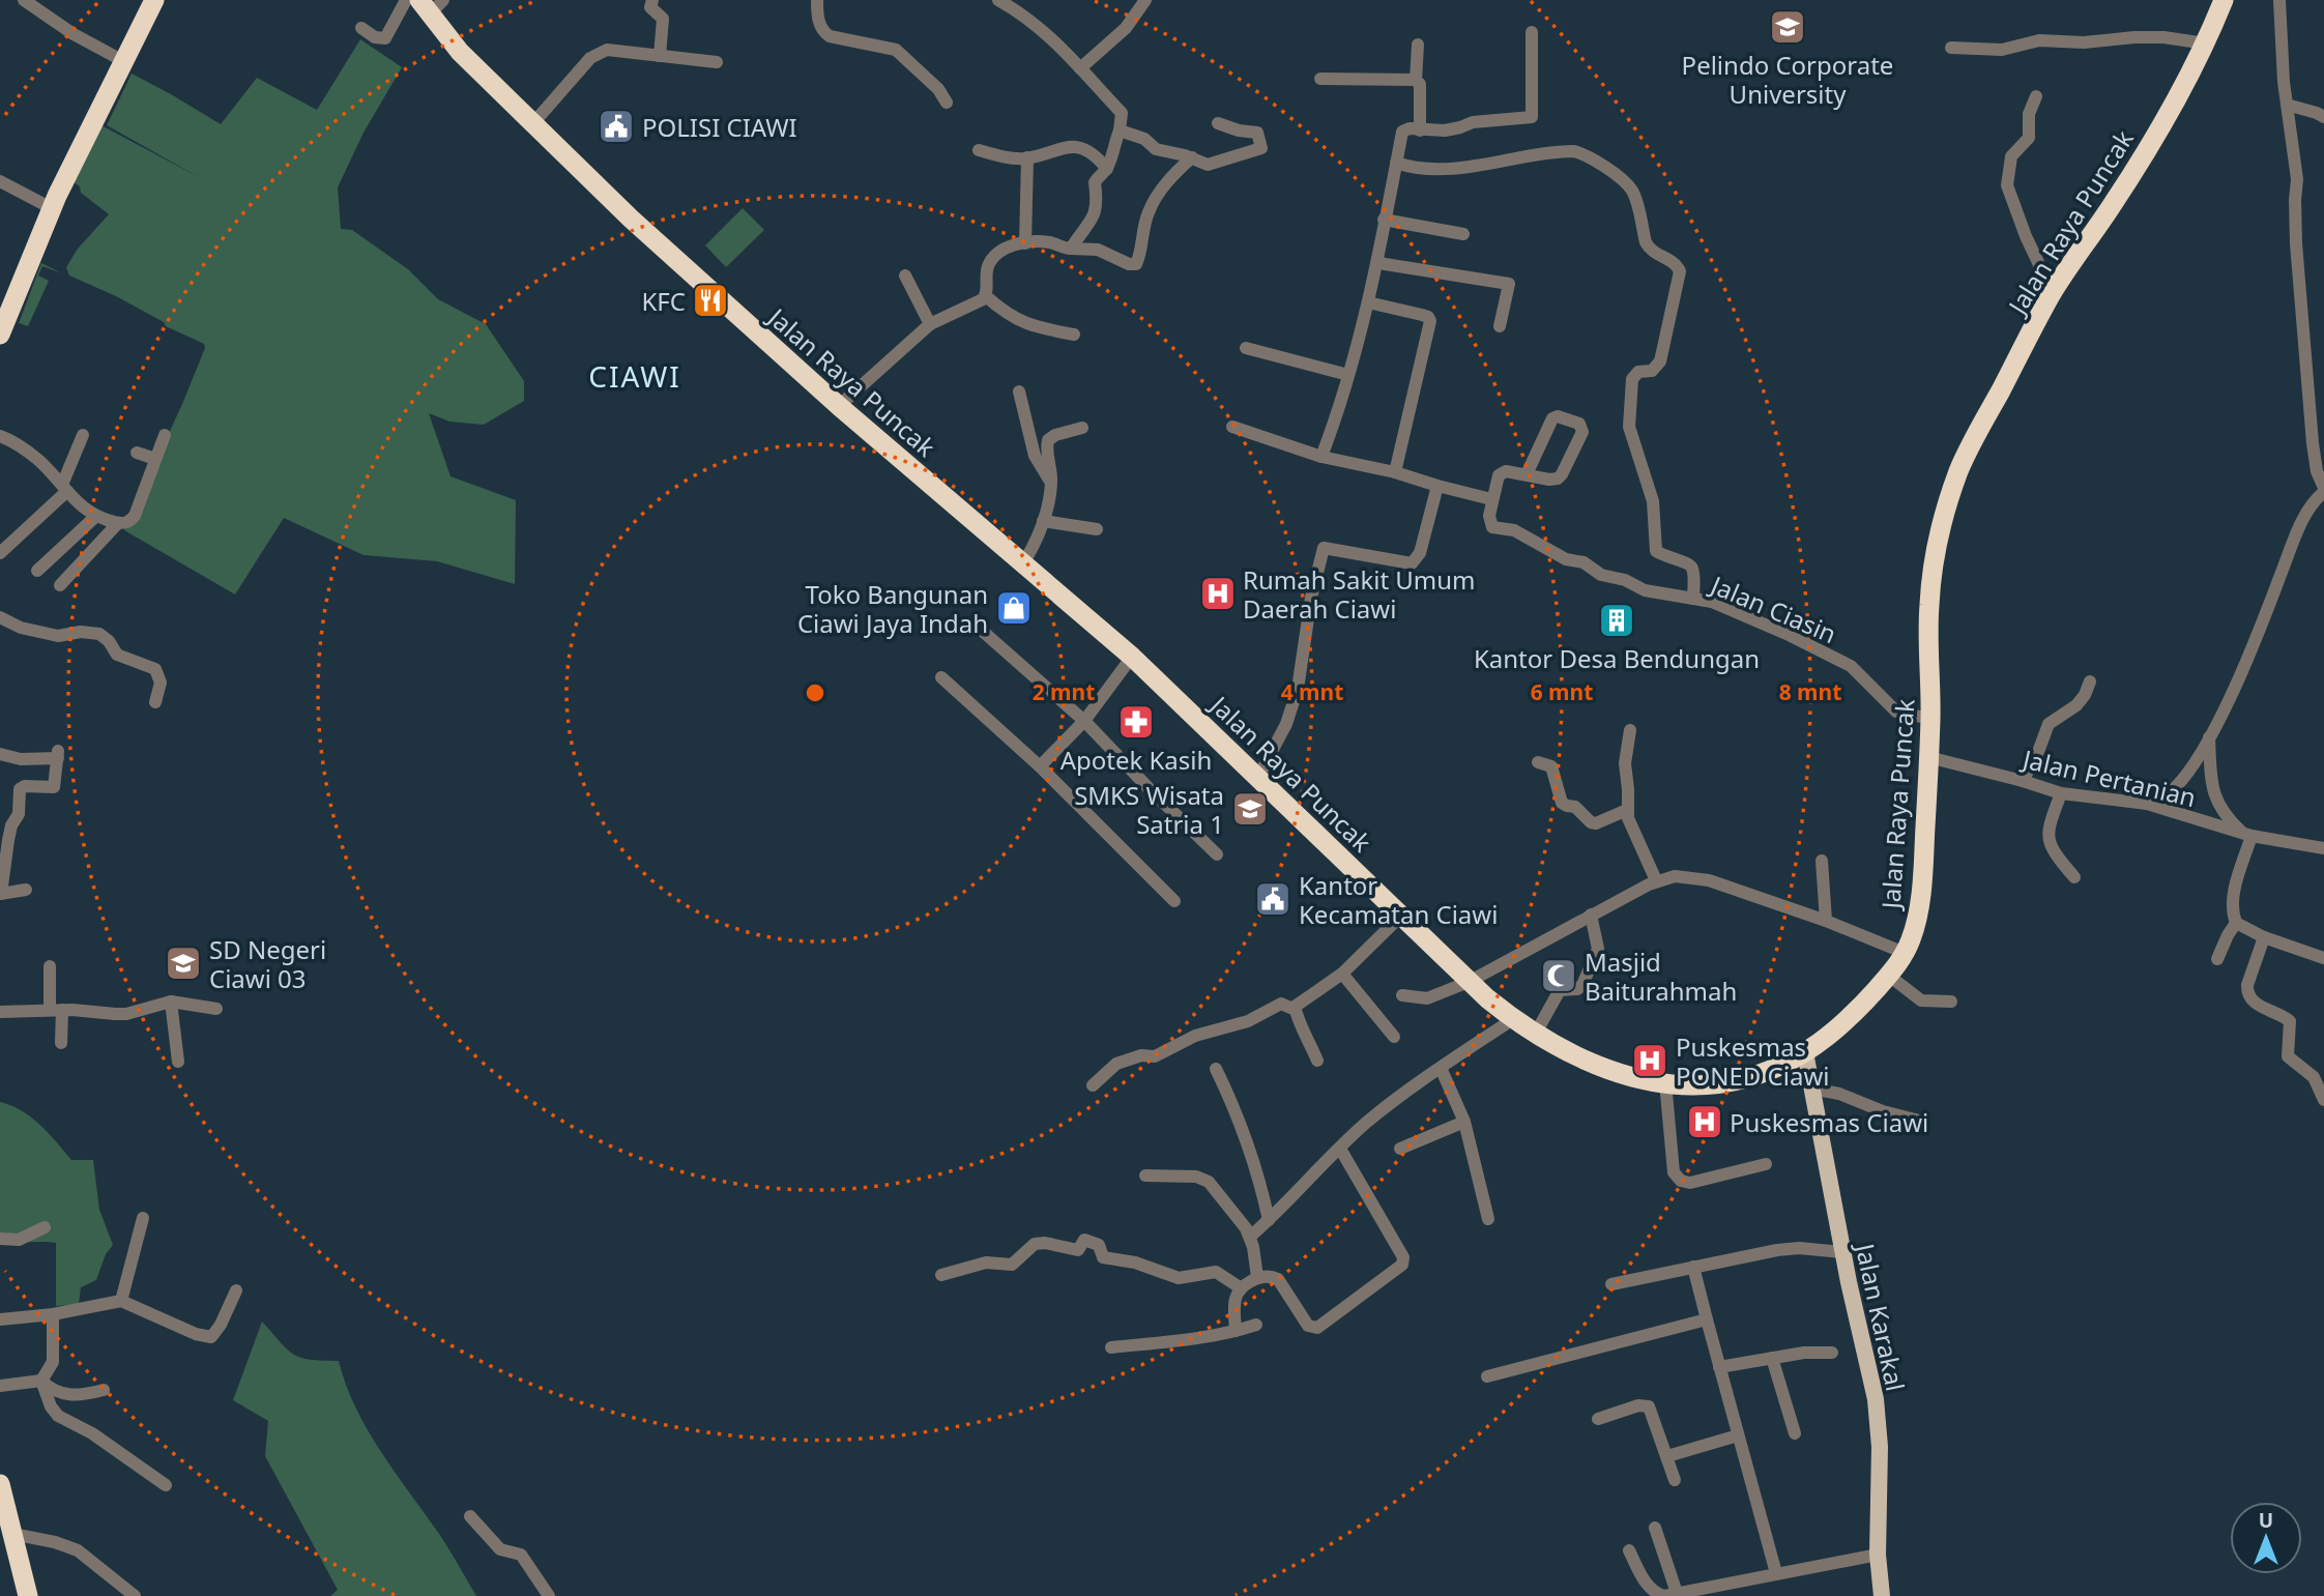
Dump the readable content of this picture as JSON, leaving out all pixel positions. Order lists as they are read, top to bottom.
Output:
{
  "streets": {
    "highway": ["Jalan Raya Puncak"],
    "main road": ["Jalan Karakal"],
    "street": ["Jalan Ciasin", "Jalan Pertanian"]
  },
  "crossings": [
    ["Jalan Raya Puncak", "Jalan Ciasin"],
    ["Jalan Raya Puncak", "Jalan Pertanian"],
    ["Jalan Raya Puncak", "Jalan Karakal"]
  ],
  "districts": ["CIAWI"],
  "places": {
    "school or university": ["Pelindo Corporate University", "SMKS Wisata Satria 1", "SD Negeri Ciawi 03"],
    "public building": ["POLISI CIAWI", "Kantor Kecamatan Ciawi"],
    "restaurant": ["KFC"],
    "hospital": ["Rumah Sakit Umum Daerah Ciawi", "Puskesmas PONED Ciawi", "Puskesmas Ciawi"],
    "shop": ["Toko Bangunan Ciawi Jaya Indah"],
    "building": ["Kantor Desa Bendungan"],
    "pharmacy": ["Apotek Kasih"],
    "mosque": ["Masjid Baiturahmah"]
  },
  "north": "top",
  "rings": [
    "2 mnt",
    "4 mnt",
    "6 mnt",
    "8 mnt"
  ]
}
